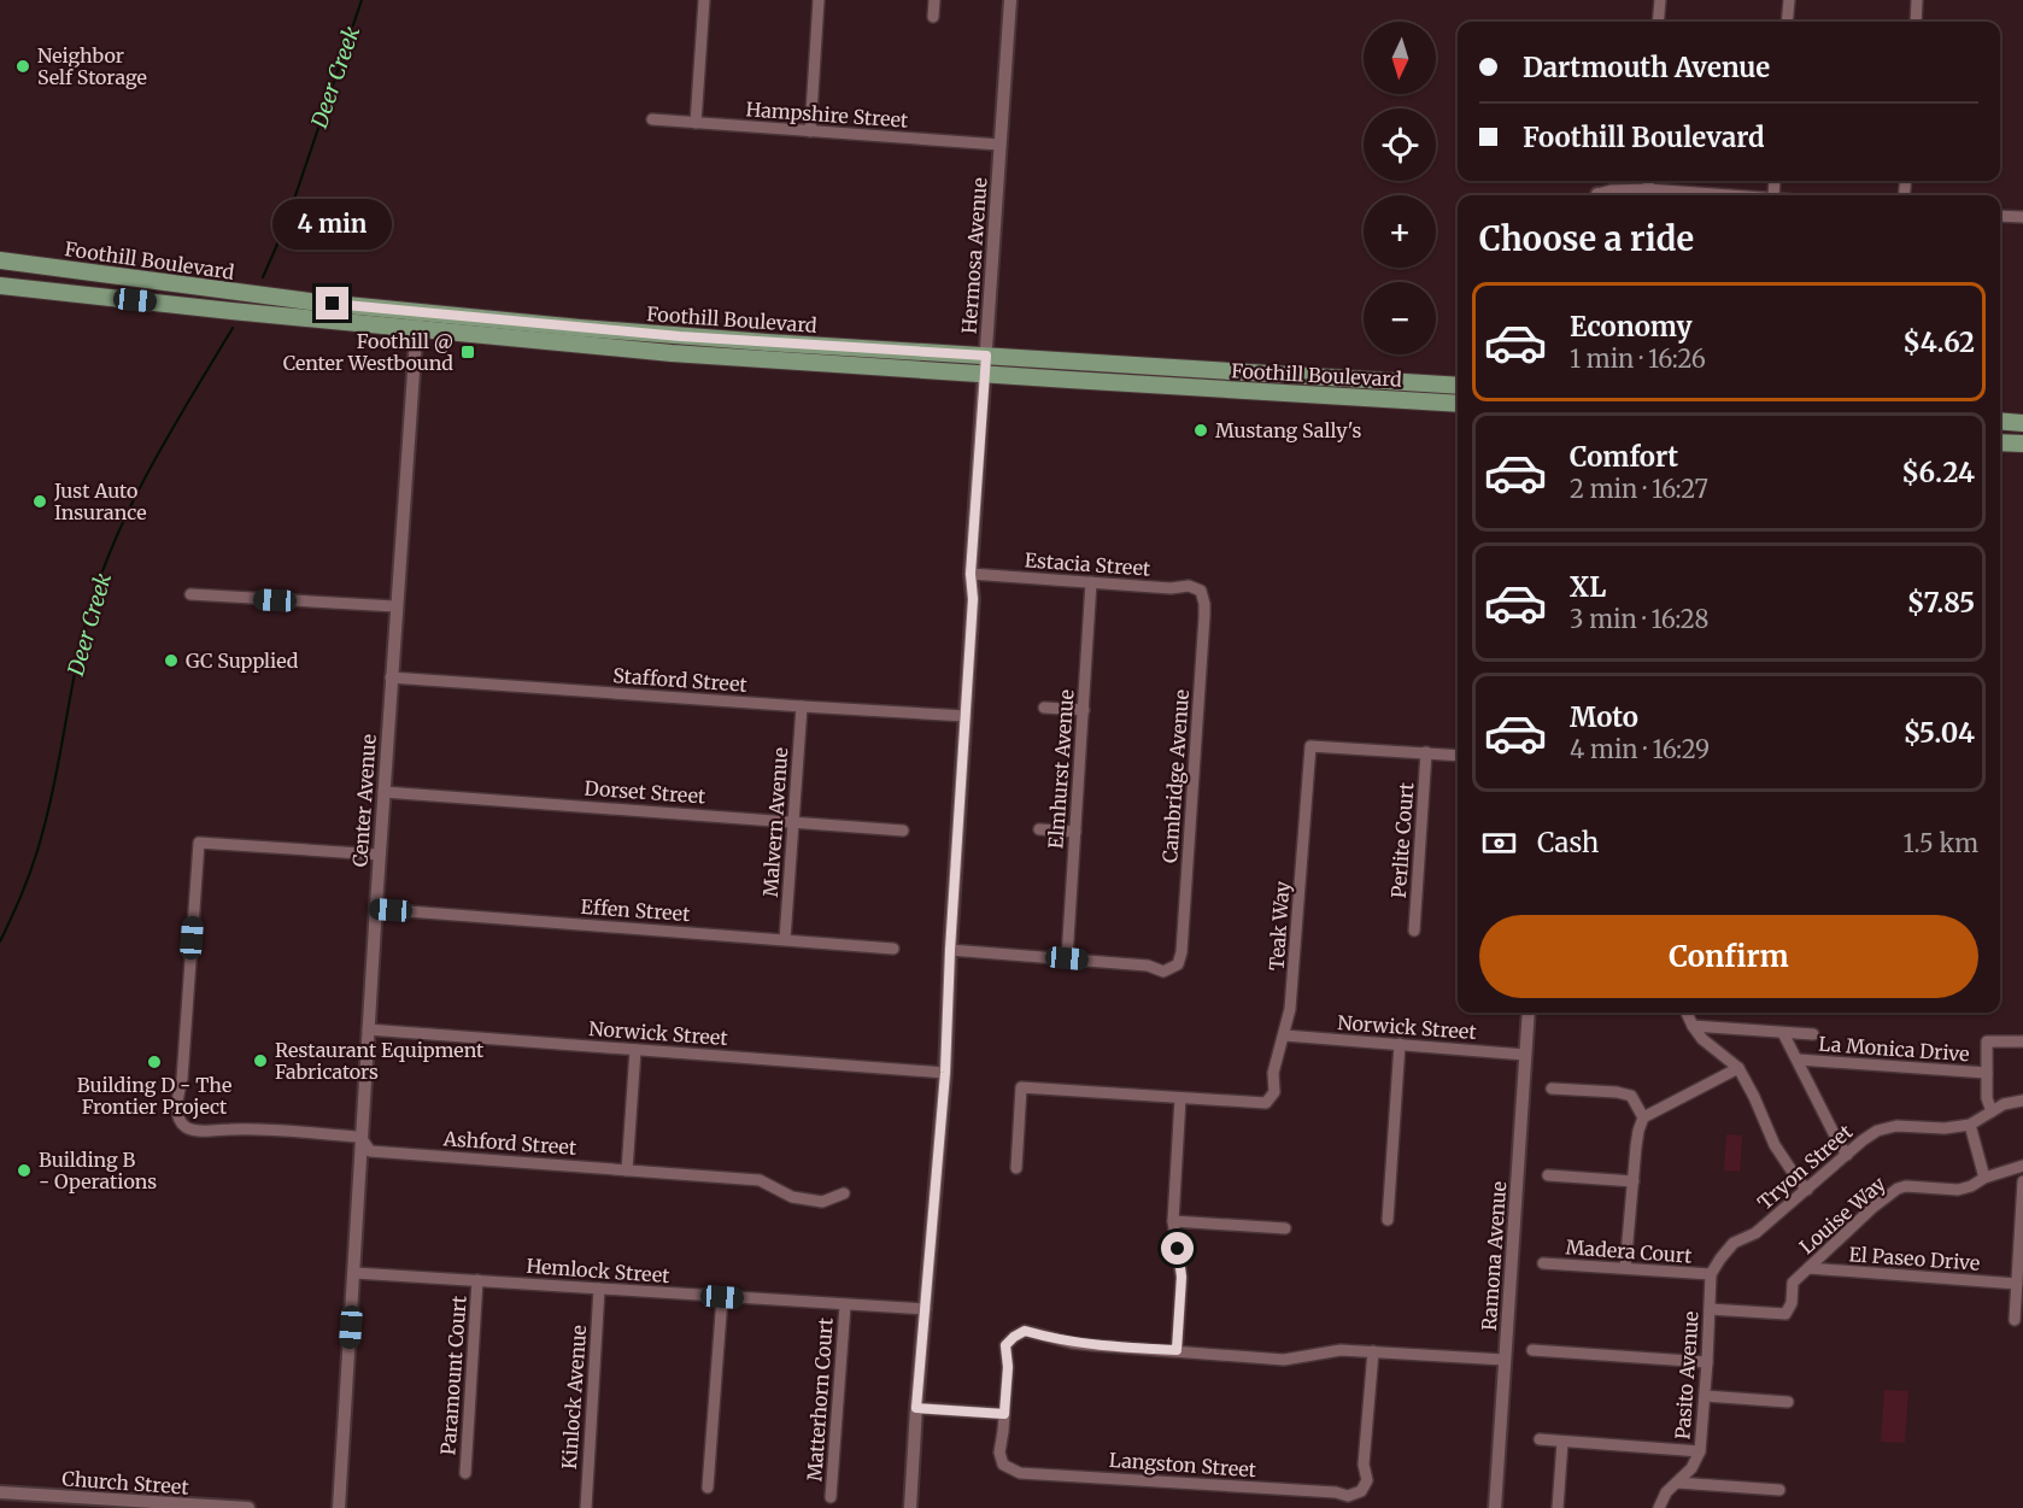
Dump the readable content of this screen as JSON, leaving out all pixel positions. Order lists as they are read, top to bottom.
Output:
{
  "streets": {
    "main road": ["Foothill Boulevard"],
    "street": [
      "Hampshire Street",
      "Hermosa Avenue",
      "Estacia Street",
      "Stafford Street",
      "Elmhurst Avenue",
      "Cambridge Avenue",
      "Dorset Street",
      "Center Avenue",
      "Malvern Avenue",
      "Perlite Court",
      "Effen Street",
      "Teak Way",
      "Norwick Street",
      "La Monica Drive",
      "Ashford Street",
      "Tryon Street",
      "Louise Way",
      "Madera Court",
      "Ramona Avenue",
      "El Paseo Drive",
      "Hemlock Street",
      "Paramount Court",
      "Pasito Avenue",
      "Kinlock Avenue",
      "Matterhorn Court",
      "Langston Street",
      "Church Street"
    ]
  },
  "crossings": [
    ["Hampshire Street", "Hermosa Avenue"],
    ["Hermosa Avenue", "Foothill Boulevard"],
    ["Hermosa Avenue", "Estacia Street"],
    ["Hermosa Avenue", "Stafford Street"],
    ["Hermosa Avenue", "Norwick Street"],
    ["Hermosa Avenue", "Hemlock Street"],
    ["Foothill Boulevard", "Center Avenue"],
    ["Estacia Street", "Elmhurst Avenue"],
    ["Estacia Street", "Cambridge Avenue"],
    ["Stafford Street", "Center Avenue"],
    ["Stafford Street", "Malvern Avenue"],
    ["Elmhurst Avenue", "Cambridge Avenue"],
    ["Dorset Street", "Center Avenue"],
    ["Dorset Street", "Malvern Avenue"],
    ["Center Avenue", "Effen Street"],
    ["Center Avenue", "Norwick Street"],
    ["Center Avenue", "Ashford Street"],
    ["Center Avenue", "Hemlock Street"],
    ["Malvern Avenue", "Effen Street"],
    ["Perlite Court", "Teak Way"],
    ["Teak Way", "Norwick Street"],
    ["Norwick Street", "Ramona Avenue"],
    ["Tryon Street", "Madera Court"],
    ["Tryon Street", "Pasito Avenue"],
    ["Louise Way", "El Paseo Drive"],
    ["Louise Way", "Pasito Avenue"],
    ["Madera Court", "Pasito Avenue"],
    ["Hemlock Street", "Paramount Court"],
    ["Hemlock Street", "Kinlock Avenue"],
    ["Hemlock Street", "Matterhorn Court"]
  ],
  "water": ["Deer Creek"],
  "places": {
    "other": [
      "Neighbor Self Storage",
      "Mustang Sally's",
      "Just Auto Insurance",
      "GC Supplied",
      "Restaurant Equipment Fabricators",
      "Building D - The Frontier Project",
      "Building B - Operations"
    ],
    "transit": ["Foothill @ Center Westbound"]
  },
  "north": "bottom",
  "page": {
    "map_buttons": ["+", "−"],
    "banner": ["Dartmouth Avenue", "Foothill Boulevard"],
    "heading": "Choose a ride",
    "bubble": "4 min",
    "list": [
      {
        "name": "Economy",
        "note": "1 min · 16:26",
        "value": "$4.62"
      },
      {
        "name": "Comfort",
        "note": "2 min · 16:27",
        "value": "$6.24"
      },
      {
        "name": "XL",
        "note": "3 min · 16:28",
        "value": "$7.85"
      },
      {
        "name": "Moto",
        "note": "4 min · 16:29",
        "value": "$5.04"
      }
    ],
    "pay": ["Cash", "1.5 km"],
    "buttons": "Confirm"
  }
}
